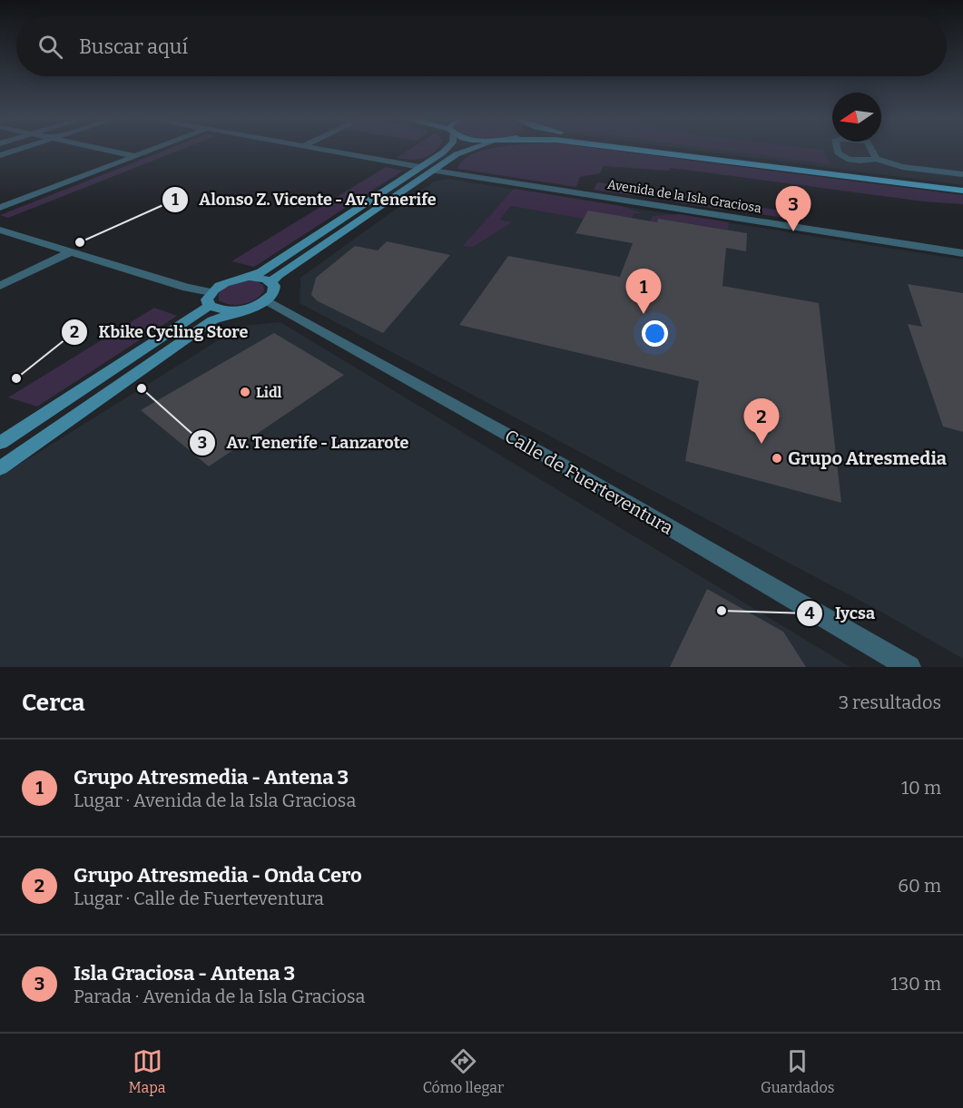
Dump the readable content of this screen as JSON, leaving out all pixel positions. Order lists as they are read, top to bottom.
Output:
{
  "streets": {
    "street": ["Avenida de la Isla Graciosa", "Calle de Fuerteventura"]
  },
  "places": [
    "Alonso Z. Vicente - Av. Tenerife",
    "Kbike Cycling Store",
    "Av. Tenerife - Lanzarote",
    "Lidl",
    "Grupo Atresmedia",
    "Iycsa"
  ],
  "north": "left",
  "page": {
    "search": "Buscar aquí",
    "pins": ["3", "1", "2"],
    "heading": ["Cerca", "3 resultados"],
    "list": [
      {
        "mark": "1",
        "name": "Grupo Atresmedia - Antena 3",
        "note": "Lugar · Avenida de la Isla Graciosa",
        "value": "10 m"
      },
      {
        "mark": "2",
        "name": "Grupo Atresmedia - Onda Cero",
        "note": "Lugar · Calle de Fuerteventura",
        "value": "60 m"
      },
      {
        "mark": "3",
        "name": "Isla Graciosa - Antena 3",
        "note": "Parada · Avenida de la Isla Graciosa",
        "value": "130 m"
      }
    ],
    "nav": ["Mapa", "Cómo llegar", "Guardados"]
  }
}
